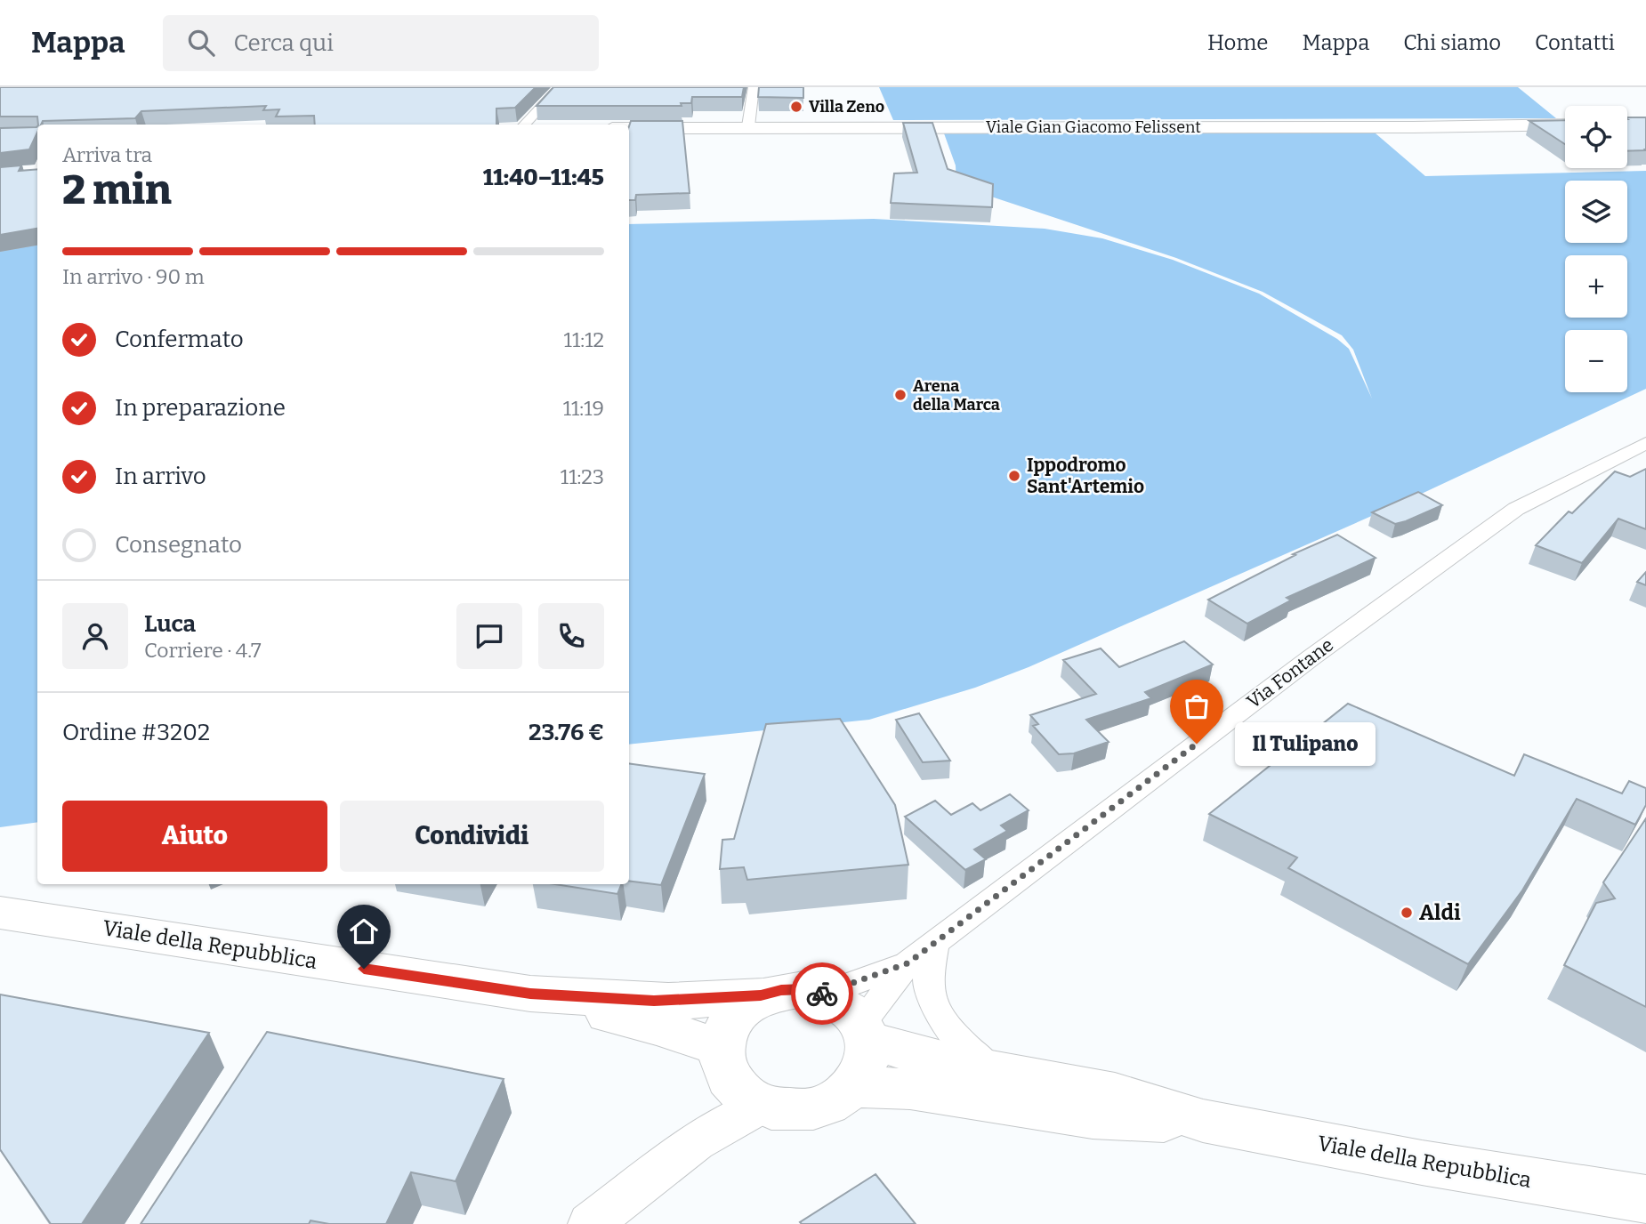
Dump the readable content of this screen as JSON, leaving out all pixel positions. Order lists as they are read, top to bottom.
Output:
{
  "streets": {
    "main road": ["Viale Gian Giacomo Felissent", "Viale della Repubblica"],
    "street": ["Via Fontane"]
  },
  "places": [
    "Villa Zeno",
    "Arena della Marca",
    "Ippodromo Sant'Artemio",
    "Il Tulipano",
    "Aldi"
  ],
  "page": {
    "header": "Mappa",
    "search": "Cerca qui",
    "nav": [
      "Home",
      "Mappa",
      "Chi siamo",
      "Contatti"
    ],
    "map_buttons": ["+", "−"],
    "heading": ["2 min", "Arriva tra", "11:40–11:45"],
    "panel": [
      "Luca",
      "Corriere · 4.7",
      "Ordine #3202",
      "23.76 €"
    ],
    "bar": "In arrivo · 90 m",
    "list": [
      ["Confermato", "11:12"],
      ["In preparazione", "11:19"],
      ["In arrivo", "11:23"],
      "Consegnato"
    ],
    "bubble": "Il Tulipano",
    "buttons": ["Aiuto", "Condividi"]
  }
}
